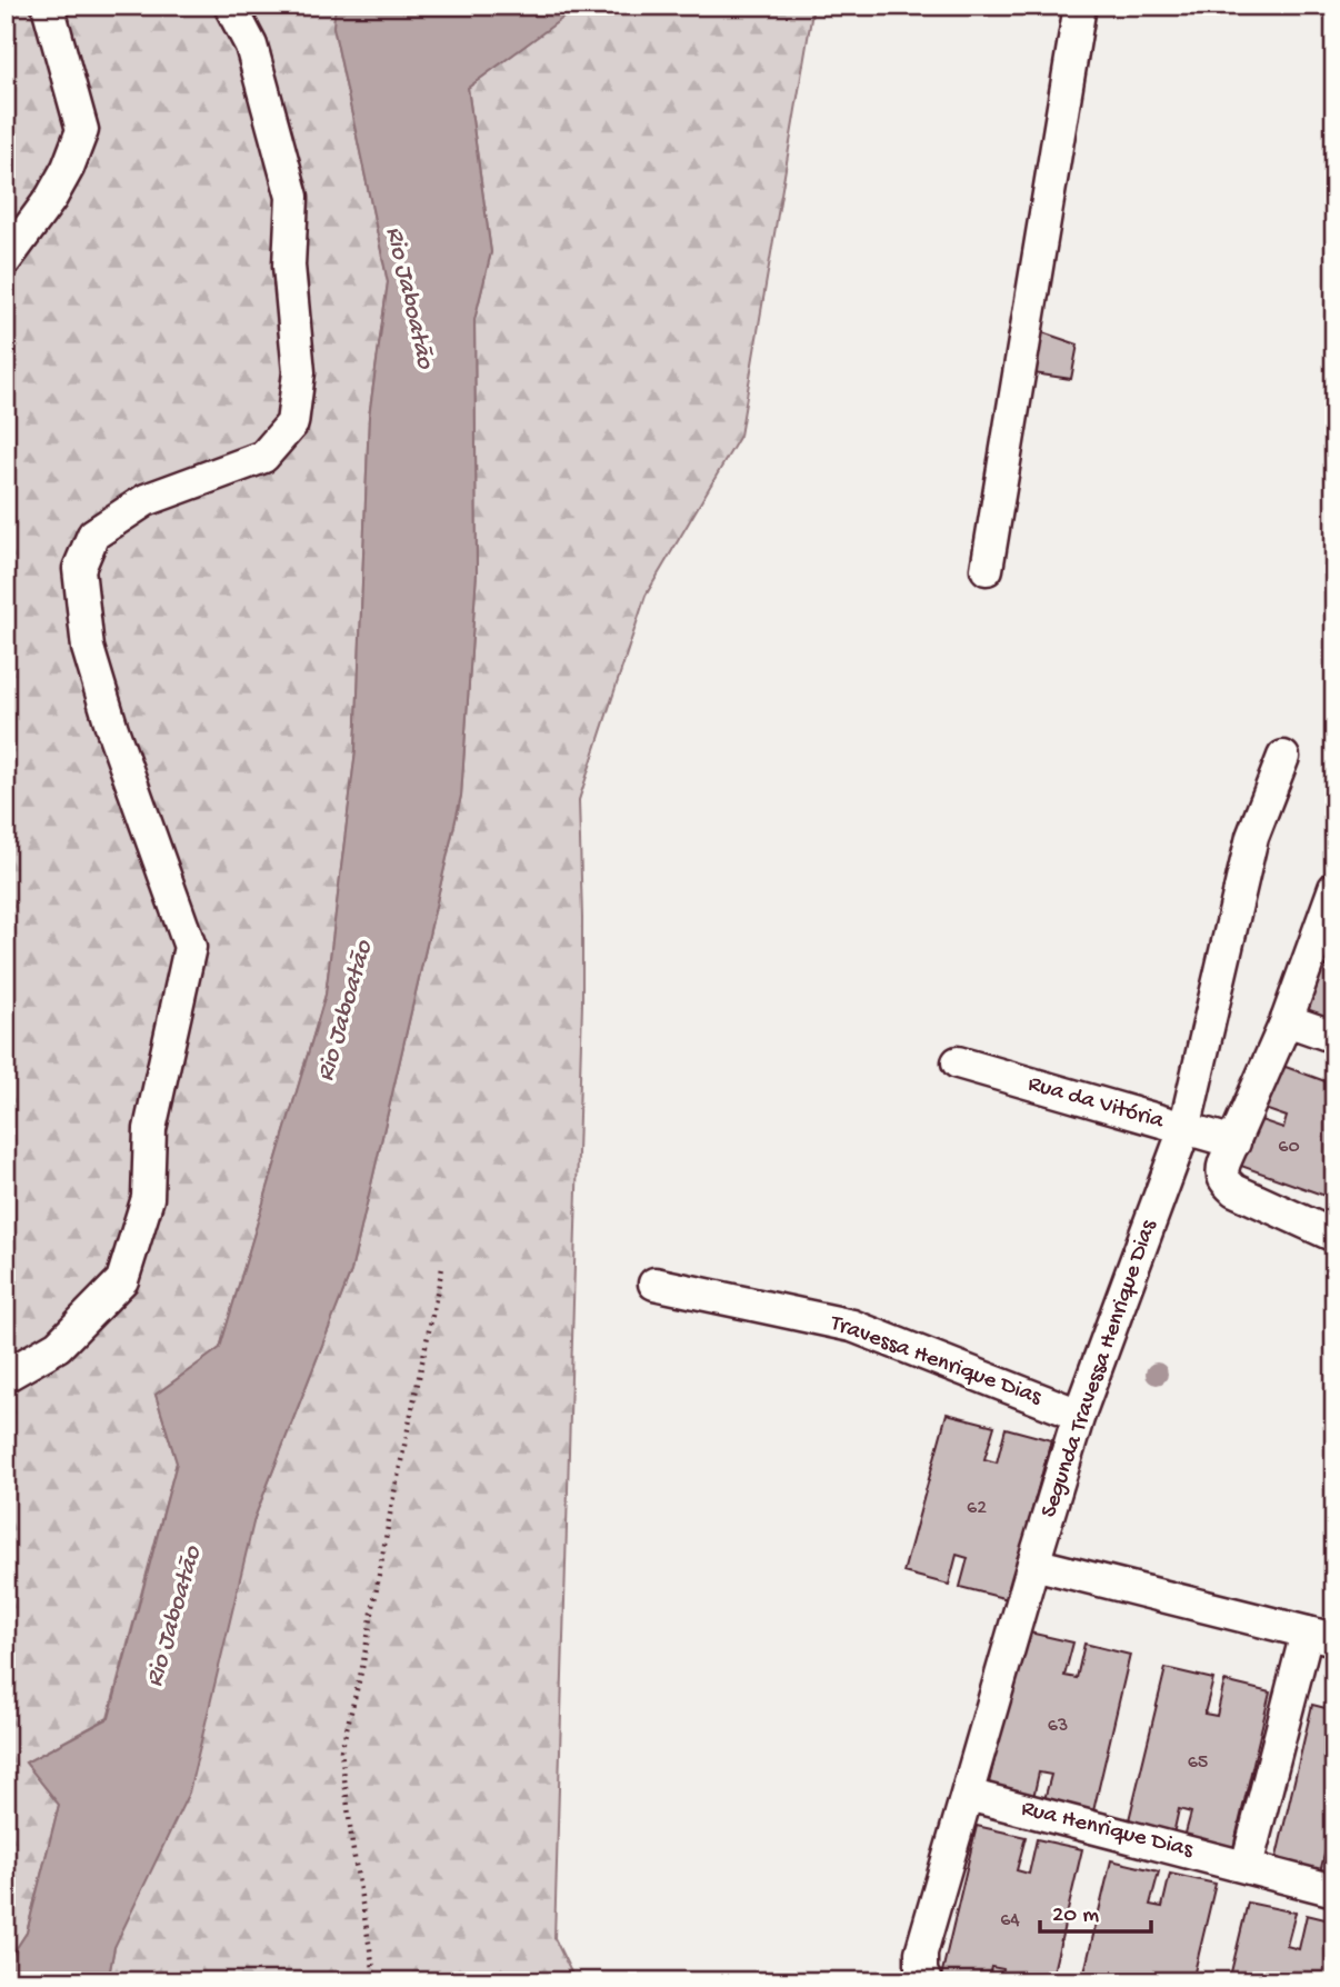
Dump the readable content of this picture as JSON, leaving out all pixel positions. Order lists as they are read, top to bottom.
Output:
{
  "streets": {
    "street": [
      "Rua da Vitória",
      "Travessa Henrique Dias",
      "Segunda Travessa Henrique Dias",
      "Rua Henrique Dias"
    ]
  },
  "crossings": [
    ["Rua da Vitória", "Segunda Travessa Henrique Dias"],
    ["Travessa Henrique Dias", "Segunda Travessa Henrique Dias"],
    ["Segunda Travessa Henrique Dias", "Rua Henrique Dias"]
  ],
  "water": ["Rio Jaboatão"],
  "house_numbers": [
    "60",
    "62",
    "63",
    "65",
    "64"
  ],
  "scale_bar": "20 m"
}
